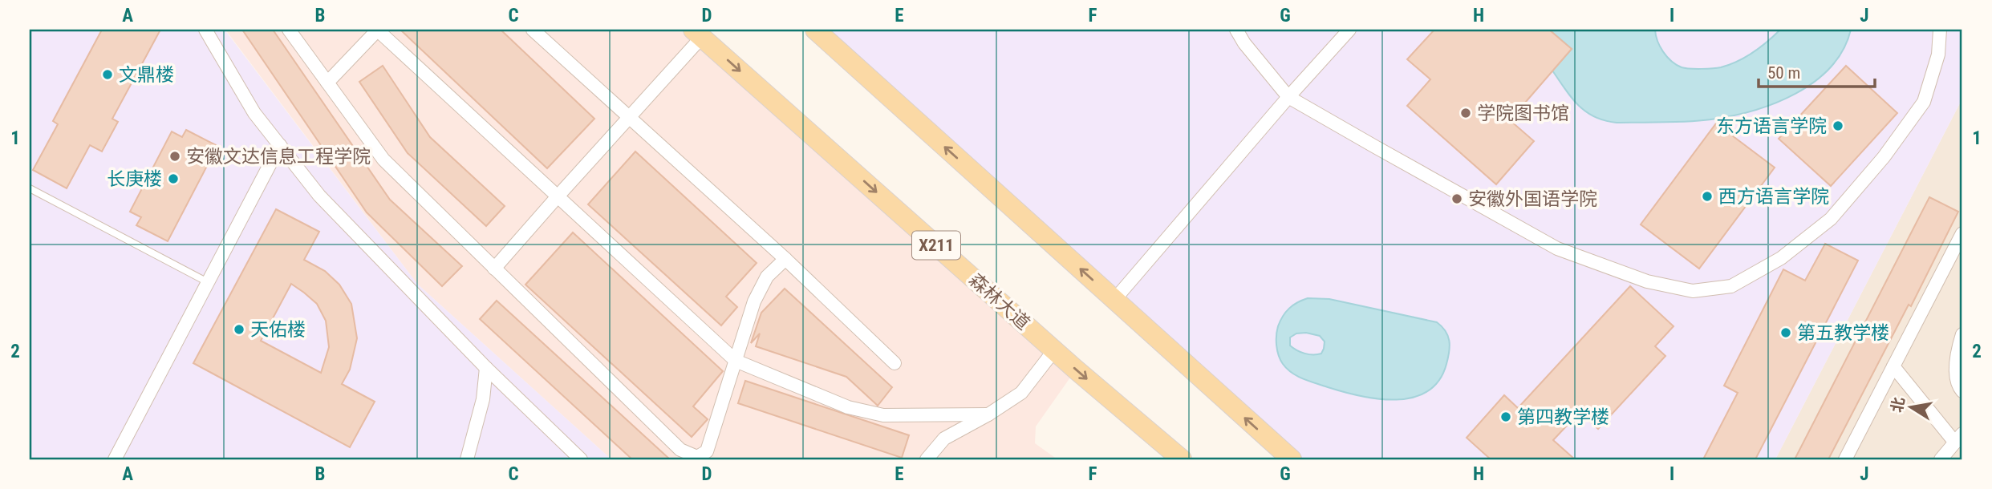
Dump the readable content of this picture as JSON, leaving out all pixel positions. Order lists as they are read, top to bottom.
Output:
{
  "streets": {
    "main road": ["X211", "森林大道"]
  },
  "places": [
    "文鼎楼",
    "学院图书馆",
    "东方语言学院",
    "安徽文达信息工程学院",
    "长庚楼",
    "西方语言学院",
    "安徽外国语学院",
    "天佑楼",
    "第五教学楼",
    "第四教学楼"
  ],
  "scale_bar": "50 m",
  "north": "left",
  "grid": {
    "columns": [
      "A",
      "B",
      "C",
      "D",
      "E",
      "F",
      "G",
      "H",
      "I",
      "J"
    ],
    "rows": ["1", "2"]
  }
}
